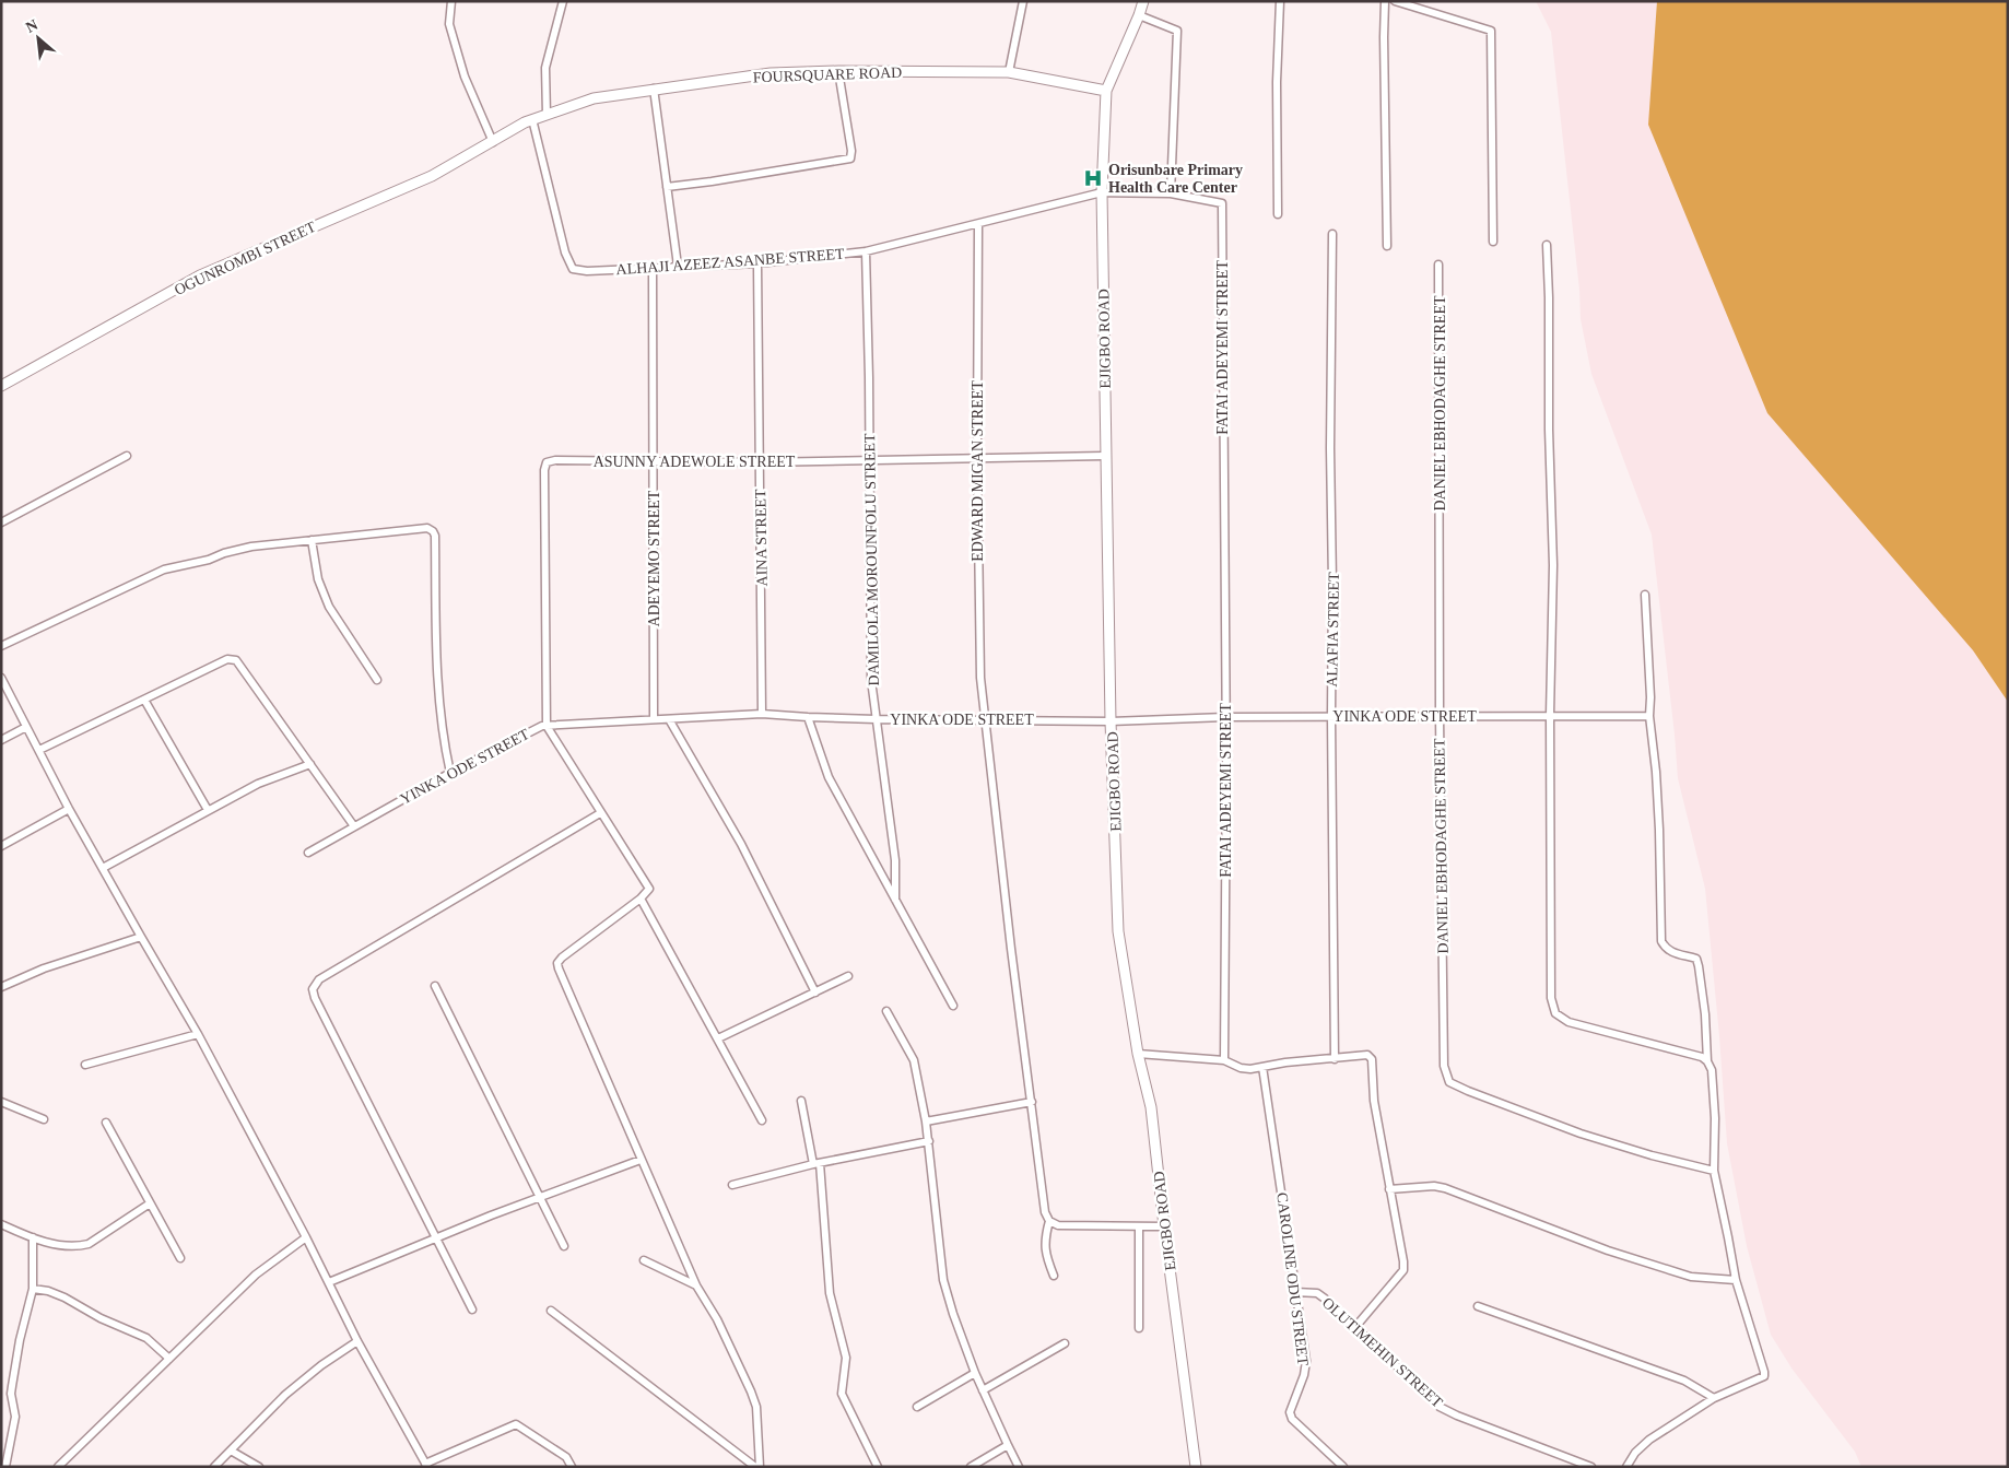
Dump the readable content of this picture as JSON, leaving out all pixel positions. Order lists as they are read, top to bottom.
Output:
{
  "streets": {
    "street": [
      "FOURSQUARE ROAD",
      "OGUNROMBI STREET",
      "ALHAJI AZEEZ ASANBE STREET",
      "EJIGBO ROAD",
      "FATAI ADEYEMI STREET",
      "DANIEL EBHODAGHE STREET",
      "ASUNNY ADEWOLE STREET",
      "EDWARD MIGAN STREET",
      "AINA STREET",
      "ADEYEMO STREET",
      "DAMILOLA MOROUNFOLU STREET",
      "ALAFIA STREET",
      "YINKA ODE STREET",
      "CAROLINE ODU STREET",
      "OLUTIMEHIN STREET"
    ]
  },
  "crossings": [
    ["FOURSQUARE ROAD", "OGUNROMBI STREET"],
    ["FOURSQUARE ROAD", "ALHAJI AZEEZ ASANBE STREET"],
    ["FOURSQUARE ROAD", "EJIGBO ROAD"],
    ["ALHAJI AZEEZ ASANBE STREET", "EJIGBO ROAD"],
    ["ALHAJI AZEEZ ASANBE STREET", "FATAI ADEYEMI STREET"],
    ["ALHAJI AZEEZ ASANBE STREET", "EDWARD MIGAN STREET"],
    ["ALHAJI AZEEZ ASANBE STREET", "AINA STREET"],
    ["ALHAJI AZEEZ ASANBE STREET", "ADEYEMO STREET"],
    ["ALHAJI AZEEZ ASANBE STREET", "DAMILOLA MOROUNFOLU STREET"],
    ["EJIGBO ROAD", "FATAI ADEYEMI STREET"],
    ["EJIGBO ROAD", "ASUNNY ADEWOLE STREET"],
    ["EJIGBO ROAD", "YINKA ODE STREET"],
    ["FATAI ADEYEMI STREET", "YINKA ODE STREET"],
    ["DANIEL EBHODAGHE STREET", "YINKA ODE STREET"],
    ["ASUNNY ADEWOLE STREET", "EDWARD MIGAN STREET"],
    ["ASUNNY ADEWOLE STREET", "AINA STREET"],
    ["ASUNNY ADEWOLE STREET", "ADEYEMO STREET"],
    ["ASUNNY ADEWOLE STREET", "DAMILOLA MOROUNFOLU STREET"],
    ["ASUNNY ADEWOLE STREET", "YINKA ODE STREET"],
    ["EDWARD MIGAN STREET", "YINKA ODE STREET"],
    ["AINA STREET", "YINKA ODE STREET"],
    ["ADEYEMO STREET", "YINKA ODE STREET"],
    ["DAMILOLA MOROUNFOLU STREET", "YINKA ODE STREET"],
    ["ALAFIA STREET", "YINKA ODE STREET"],
    ["CAROLINE ODU STREET", "OLUTIMEHIN STREET"]
  ],
  "places": {
    "hospital": ["Orisunbare Primary Health Care Center"]
  },
  "north": "top left"
}
